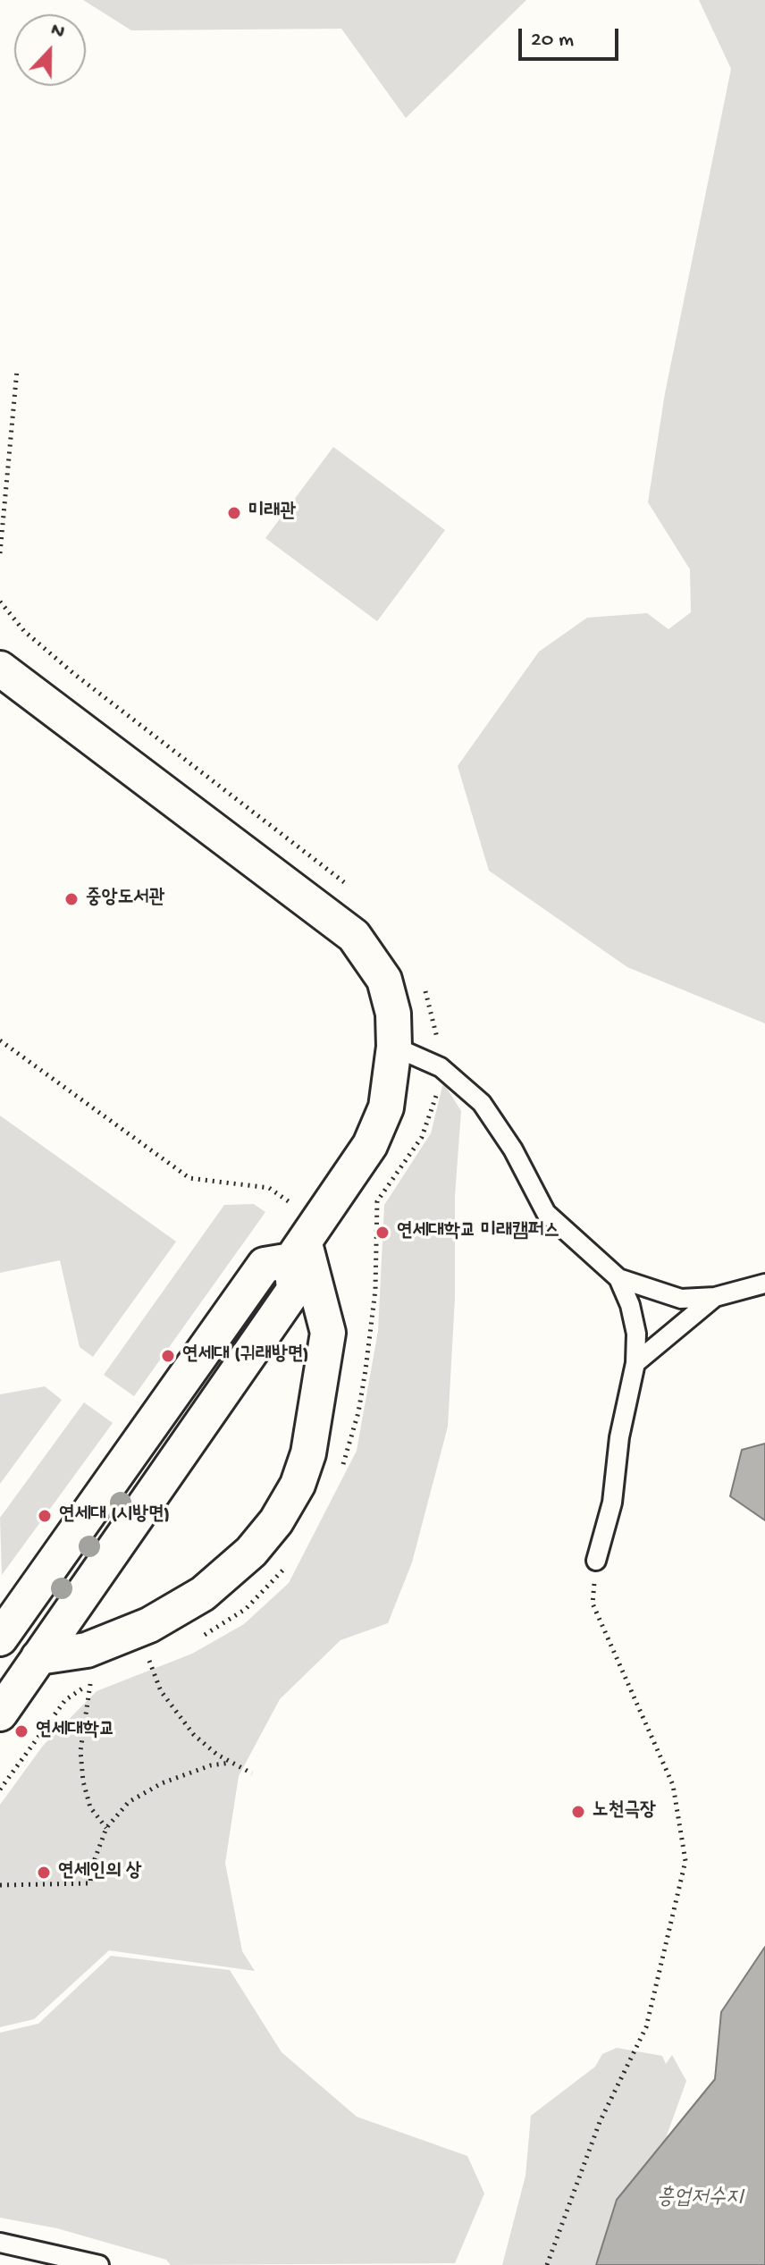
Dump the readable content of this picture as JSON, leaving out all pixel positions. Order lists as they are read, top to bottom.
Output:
{
  "water": ["흥업저수지"],
  "places": [
    "미래관",
    "중앙도서관",
    "연세대학교 미래캠퍼스",
    "연세대 (귀래방면)",
    "연세대 (시방면)",
    "연세대학교",
    "노천극장",
    "연세인의 상"
  ],
  "scale_bar": "20 m",
  "north": "top"
}
